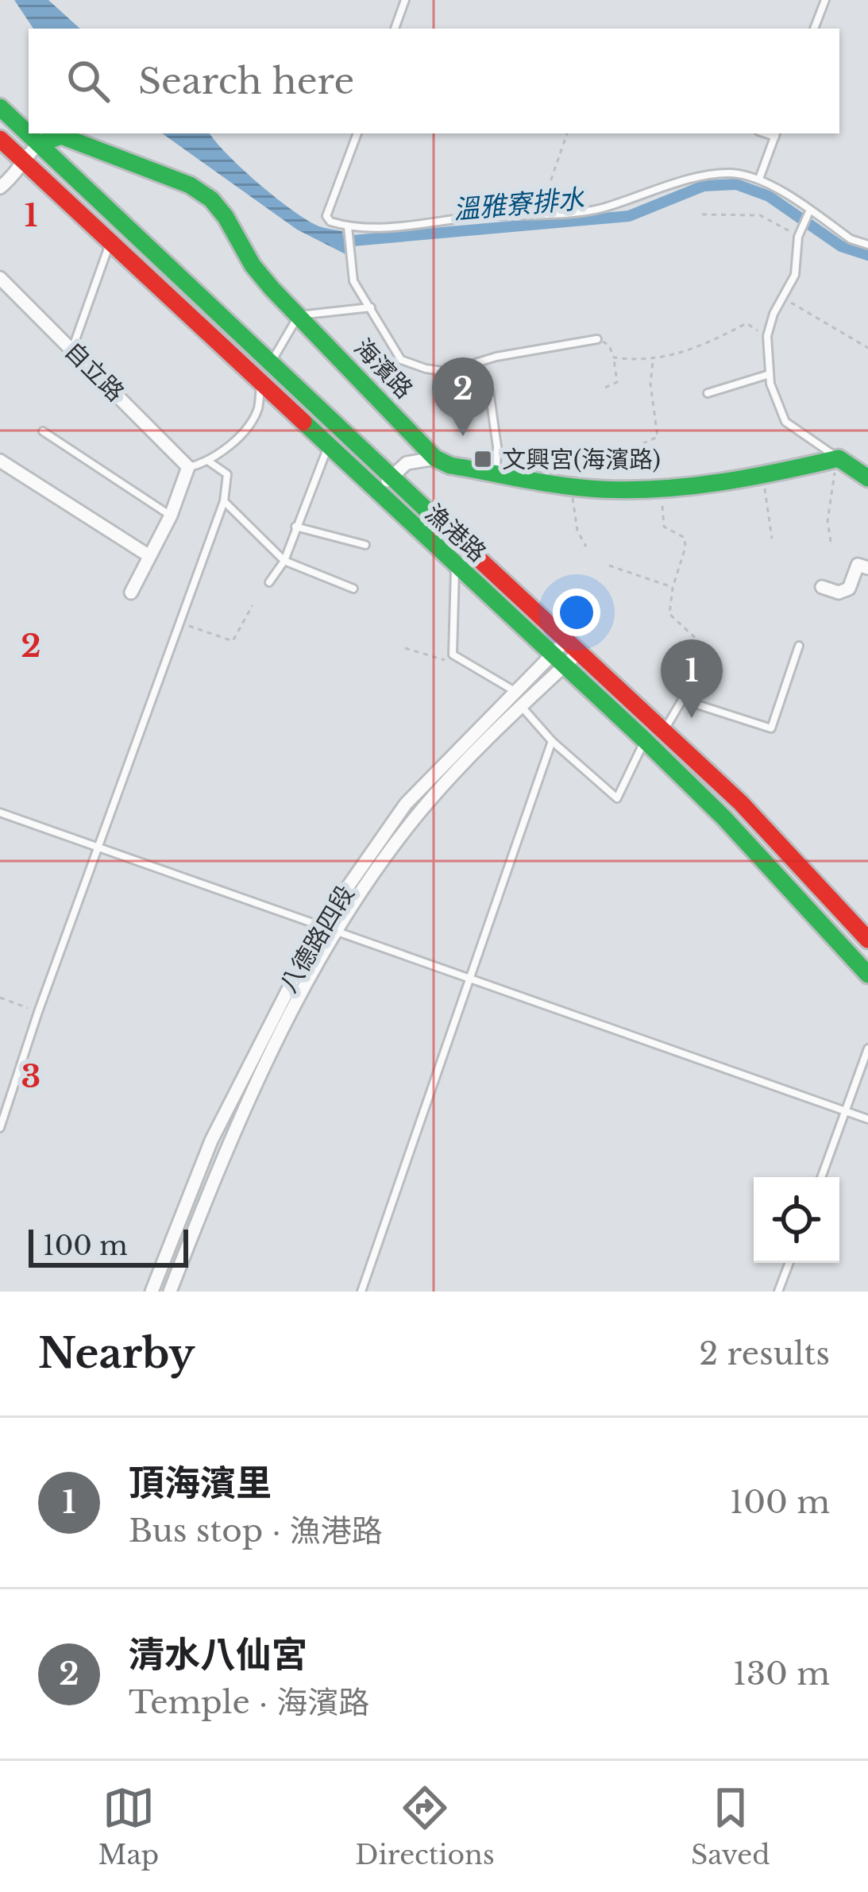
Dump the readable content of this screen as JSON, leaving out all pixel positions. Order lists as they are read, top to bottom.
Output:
{
  "streets": {
    "street": [
      "海濱路",
      "自立路",
      "漁港路",
      "八德路四段"
    ]
  },
  "crossings": [
    ["海濱路", "漁港路"],
    ["漁港路", "八德路四段"]
  ],
  "water": ["溫雅寮排水"],
  "places": {
    "transit": ["文興宮(海濱路)"]
  },
  "scale_bar": "100 m",
  "page": {
    "search": "Search here",
    "pins": ["2", "1"],
    "scale": "100 m",
    "heading": ["Nearby", "2 results"],
    "list": [
      {
        "mark": "1",
        "name": "頂海濱里",
        "note": "Bus stop · 漁港路",
        "value": "100 m"
      },
      {
        "mark": "2",
        "name": "清水八仙宮",
        "note": "Temple · 海濱路",
        "value": "130 m"
      }
    ],
    "nav": ["Map", "Directions", "Saved"]
  },
  "grid": {
    "rows": ["1", "2", "3"]
  }
}
